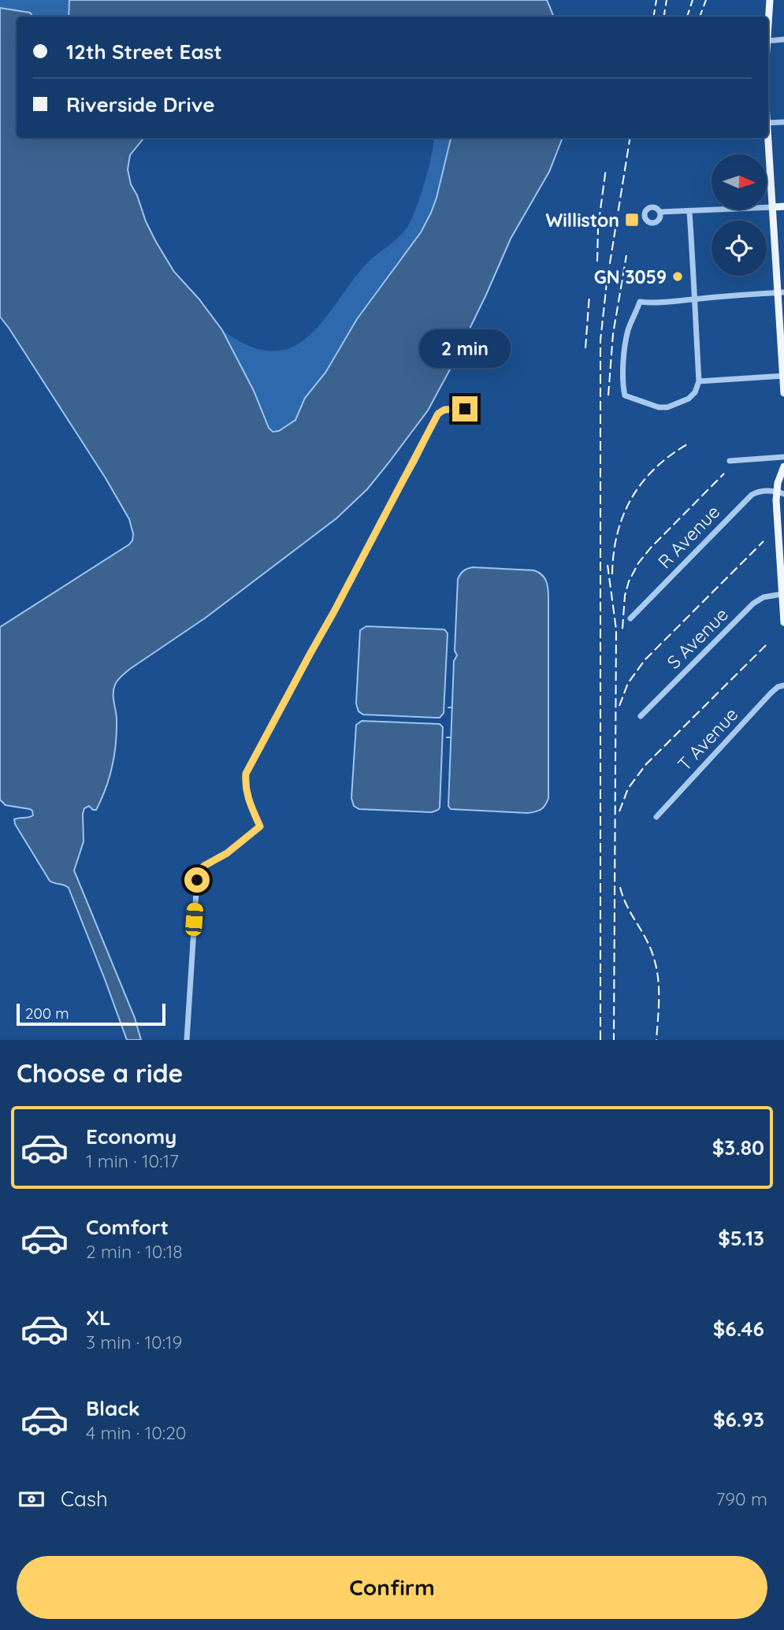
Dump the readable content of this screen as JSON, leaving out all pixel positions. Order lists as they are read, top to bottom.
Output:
{
  "streets": {
    "street": ["R Avenue", "S Avenue", "T Avenue"]
  },
  "places": {
    "transit": ["Williston"],
    "other": ["GN 3059"]
  },
  "scale_bar": "200 m",
  "north": "right",
  "page": {
    "banner": ["12th Street East", "Riverside Drive"],
    "bubble": "2 min",
    "scale": "200 m",
    "heading": "Choose a ride",
    "list": [
      {
        "name": "Economy",
        "note": "1 min · 10:17",
        "value": "$3.80"
      },
      {
        "name": "Comfort",
        "note": "2 min · 10:18",
        "value": "$5.13"
      },
      {
        "name": "XL",
        "note": "3 min · 10:19",
        "value": "$6.46"
      },
      {
        "name": "Black",
        "note": "4 min · 10:20",
        "value": "$6.93"
      }
    ],
    "pay": ["Cash", "790 m"],
    "buttons": "Confirm"
  }
}
